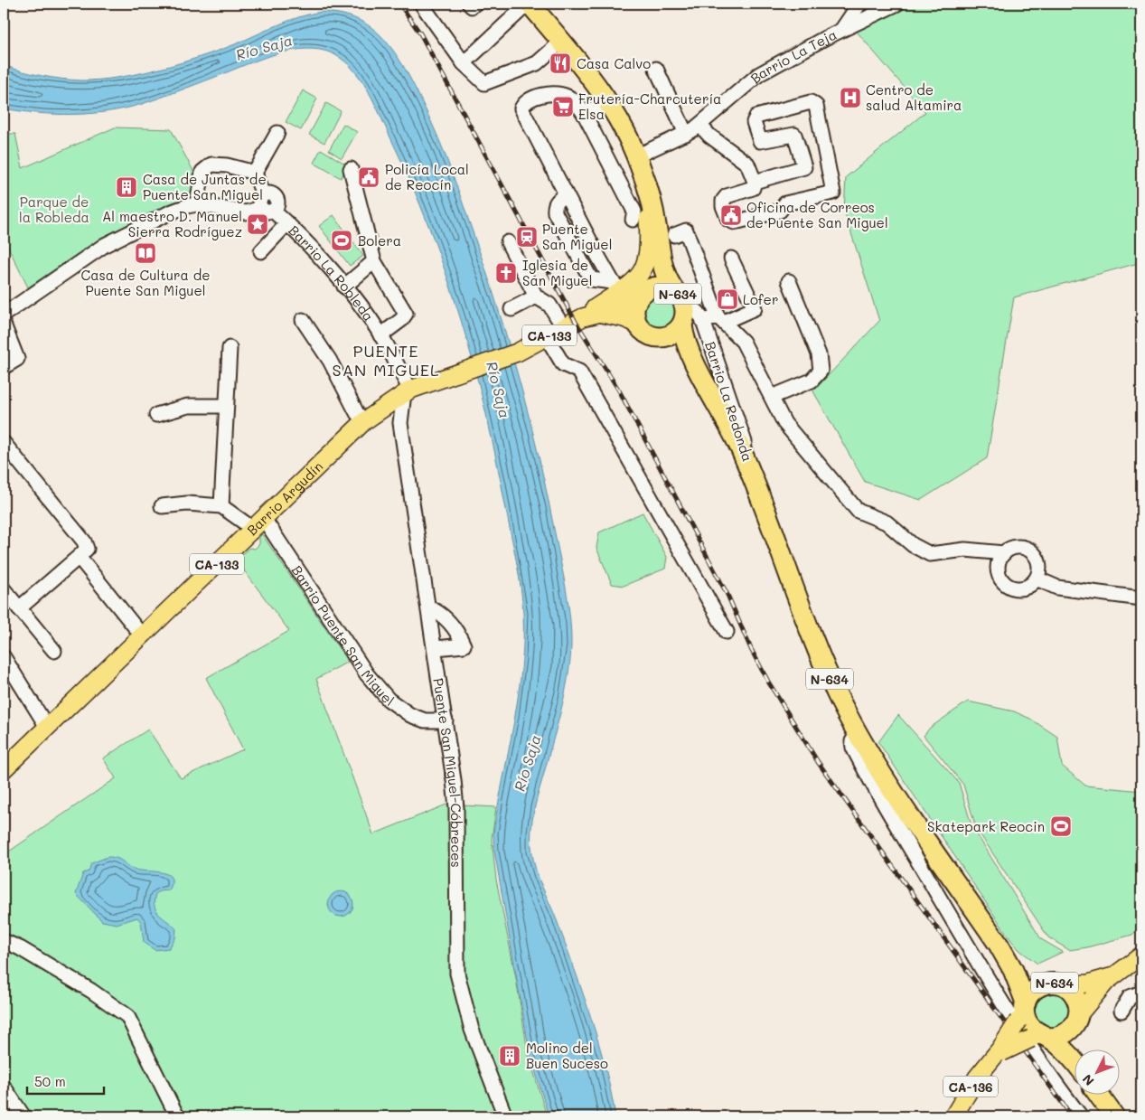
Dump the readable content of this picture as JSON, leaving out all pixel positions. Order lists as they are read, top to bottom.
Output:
{
  "streets": {
    "highway": ["N-634"],
    "main road": ["CA-133", "Barrio Argudín", "CA-136"],
    "street": [
      "Barrio La Teja",
      "Barrio La Robleda",
      "Barrio La Redonda",
      "Barrio Puente San Miguel",
      "Puente San Miguel-Cóbreces"
    ]
  },
  "crossings": [
    ["Barrio La Teja", "N-634"],
    ["Barrio La Robleda", "Barrio Argudín"],
    ["Barrio La Robleda", "Puente San Miguel-Cóbreces"],
    ["N-634", "CA-133"],
    ["N-634", "Barrio La Redonda"],
    ["N-634", "CA-136"],
    ["CA-133", "Barrio Argudín"],
    ["Barrio Argudín", "Barrio Puente San Miguel"],
    ["Barrio Argudín", "Puente San Miguel-Cóbreces"],
    ["Barrio Puente San Miguel", "Puente San Miguel-Cóbreces"]
  ],
  "districts": ["PUENTE SAN MIGUEL"],
  "water": ["Río Saja"],
  "parks": ["Parque de la Robleda"],
  "places": {
    "restaurant": ["Casa Calvo"],
    "hospital": ["Centro de salud Altamira"],
    "supermarket": ["Frutería-Charcutería Elsa"],
    "public building": ["Policía Local de Reocín", "Oficina de Correos de Puente San Miguel"],
    "building": ["Casa de Juntas de Puente San Miguel", "Molino del Buen Suceso"],
    "place": ["Al maestro D. Manuel Sierra Rodríguez"],
    "station": ["Puente San Miguel"],
    "sports": ["Bolera", "Skatepark Reocin"],
    "library": ["Casa de Cultura de Puente San Miguel"],
    "church": ["Iglesia de San Miguel"],
    "shop": ["Lofer"]
  },
  "scale_bar": "50 m",
  "north": "bottom left"
}
